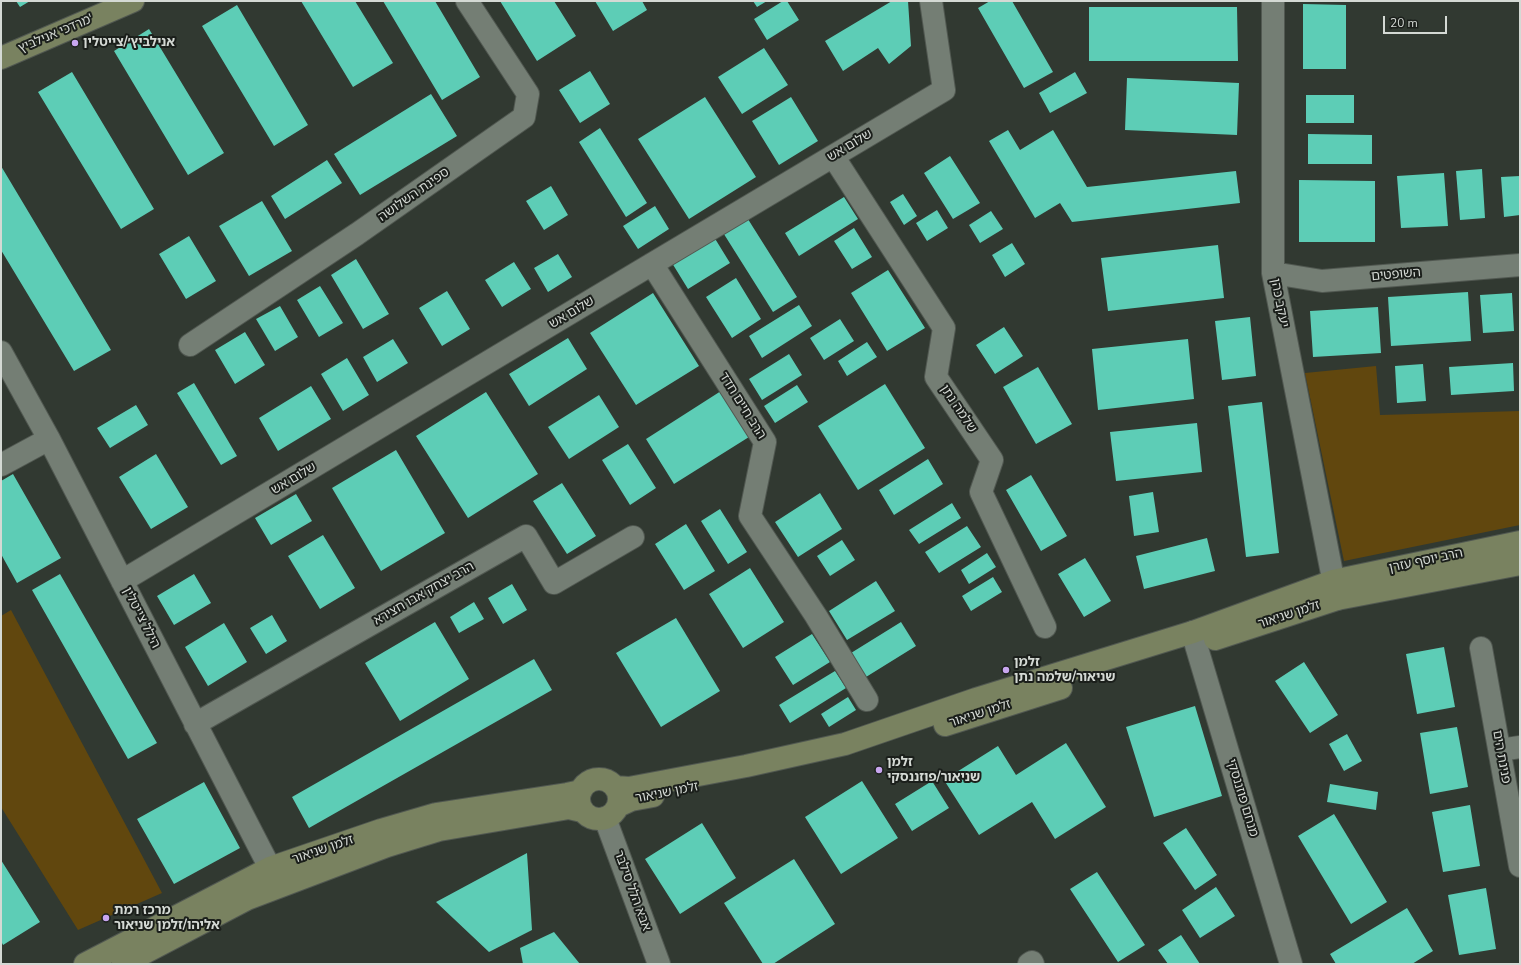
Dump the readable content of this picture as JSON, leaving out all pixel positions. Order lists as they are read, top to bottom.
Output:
{
  "streets": {
    "street": [
      "מרדכי אנילביץ'",
      "שלום אש",
      "ספינת השלושה",
      "השופטים",
      "יעקב כהן",
      "הרב חיים חדד",
      "שלמה נתן",
      "הרב יוסף עזרן",
      "הרב יצחק אבו חצירא",
      "זלמן שניאור",
      "הילל צייטלין",
      "פנינת הים",
      "מנחם פוזננסקי",
      "אבא הלל סילבר"
    ]
  },
  "crossings": [
    ["שלום אש", "הרב חיים חדד"],
    ["שלום אש", "שלמה נתן"],
    ["שלום אש", "הילל צייטלין"],
    ["השופטים", "יעקב כהן"],
    ["יעקב כהן", "הרב יוסף עזרן"],
    ["יעקב כהן", "זלמן שניאור"],
    ["הרב יוסף עזרן", "זלמן שניאור"],
    ["הרב יצחק אבו חצירא", "הילל צייטלין"],
    ["זלמן שניאור", "הילל צייטלין"],
    ["זלמן שניאור", "מנחם פוזננסקי"],
    ["זלמן שניאור", "אבא הלל סילבר"]
  ],
  "places": [
    "אנילביץ׳/צייטלין",
    "זלמן שניאור/שלמה נתן",
    "זלמן שניאור/פוזננסקי",
    "מרכז רמת אליהו/זלמן שניאור"
  ],
  "scale_bar": "20 m"
}
